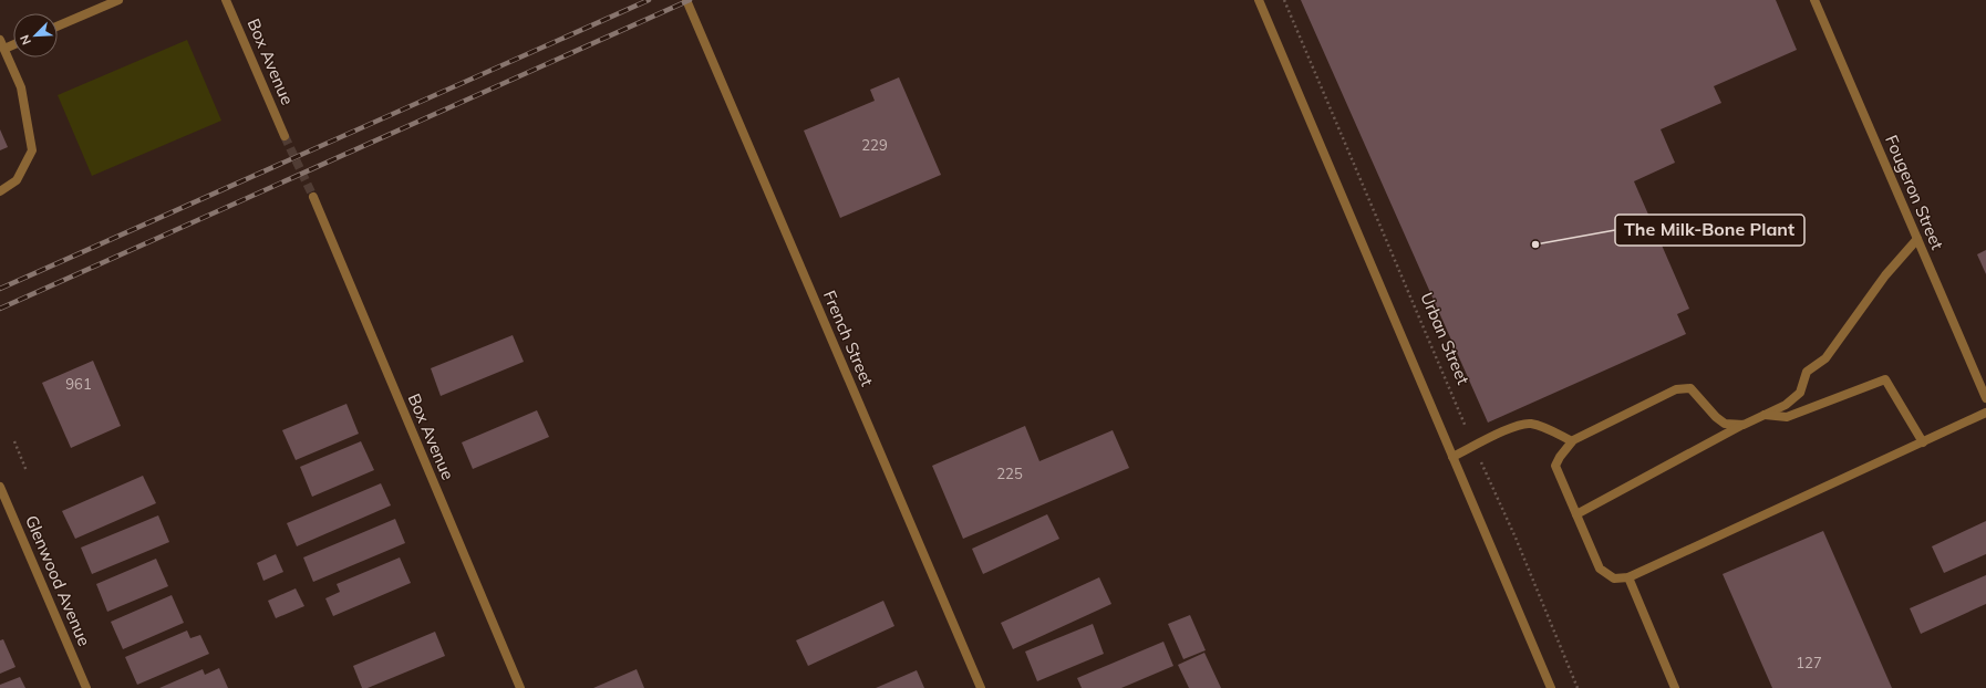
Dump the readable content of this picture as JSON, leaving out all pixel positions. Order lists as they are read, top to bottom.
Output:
{
  "streets": {
    "street": [
      "Box Avenue",
      "Fougeron Street",
      "French Street",
      "Glenwood Avenue"
    ],
    "path": ["Urban Street"]
  },
  "places": ["The Milk-Bone Plant"],
  "house_numbers": [
    "229",
    "961",
    "225",
    "127"
  ],
  "north": "bottom left"
}
